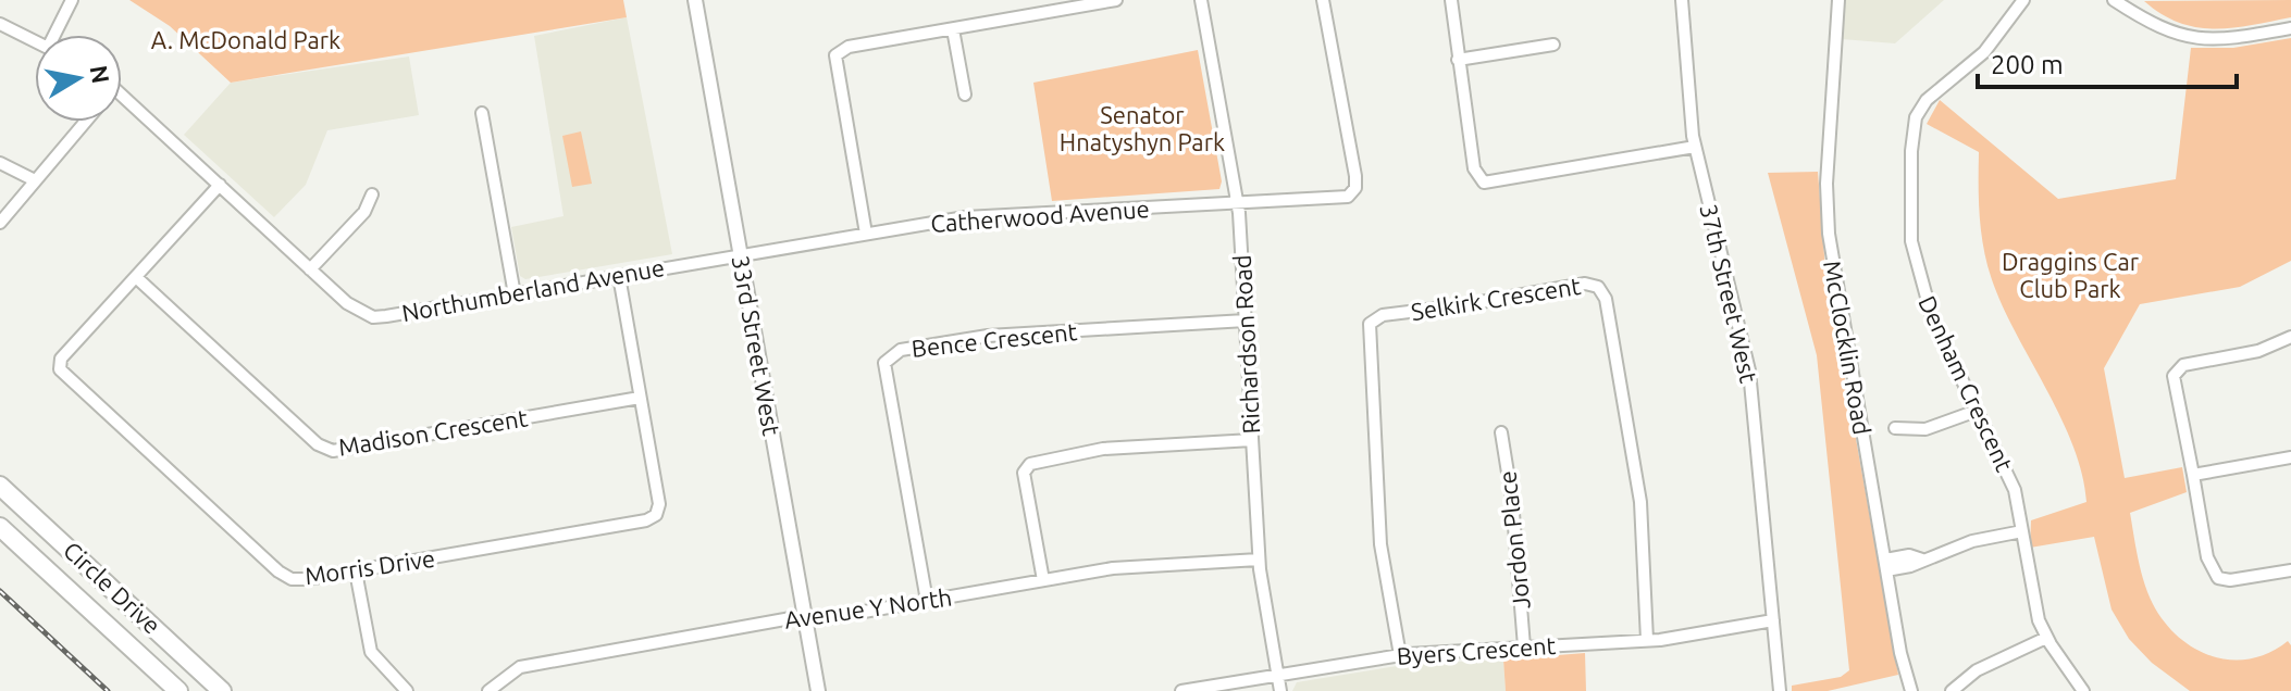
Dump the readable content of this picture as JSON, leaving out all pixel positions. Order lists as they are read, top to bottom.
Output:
{
  "streets": {
    "highway": ["Circle Drive"],
    "main road": ["33rd Street West"],
    "street": [
      "Catherwood Avenue",
      "Northumberland Avenue",
      "37th Street West",
      "Selkirk Crescent",
      "Bence Crescent",
      "Richardson Road",
      "McClocklin Road",
      "Denham Crescent",
      "Madison Crescent",
      "Jordon Place",
      "Morris Drive",
      "Avenue Y North",
      "Byers Crescent"
    ]
  },
  "crossings": [
    ["Catherwood Avenue", "Northumberland Avenue"],
    ["Catherwood Avenue", "Richardson Road"],
    ["Catherwood Avenue", "33rd Street West"],
    ["Northumberland Avenue", "33rd Street West"],
    ["Northumberland Avenue", "Morris Drive"],
    ["37th Street West", "Byers Crescent"],
    ["Selkirk Crescent", "Byers Crescent"],
    ["Bence Crescent", "Richardson Road"],
    ["Bence Crescent", "Avenue Y North"],
    ["Richardson Road", "Avenue Y North"],
    ["Richardson Road", "Byers Crescent"],
    ["33rd Street West", "Avenue Y North"],
    ["Madison Crescent", "Morris Drive"],
    ["Jordon Place", "Byers Crescent"]
  ],
  "parks": ["A. McDonald Park", "Senator Hnatyshyn Park", "Draggins Car Club Park"],
  "scale_bar": "200 m",
  "north": "right"
}
